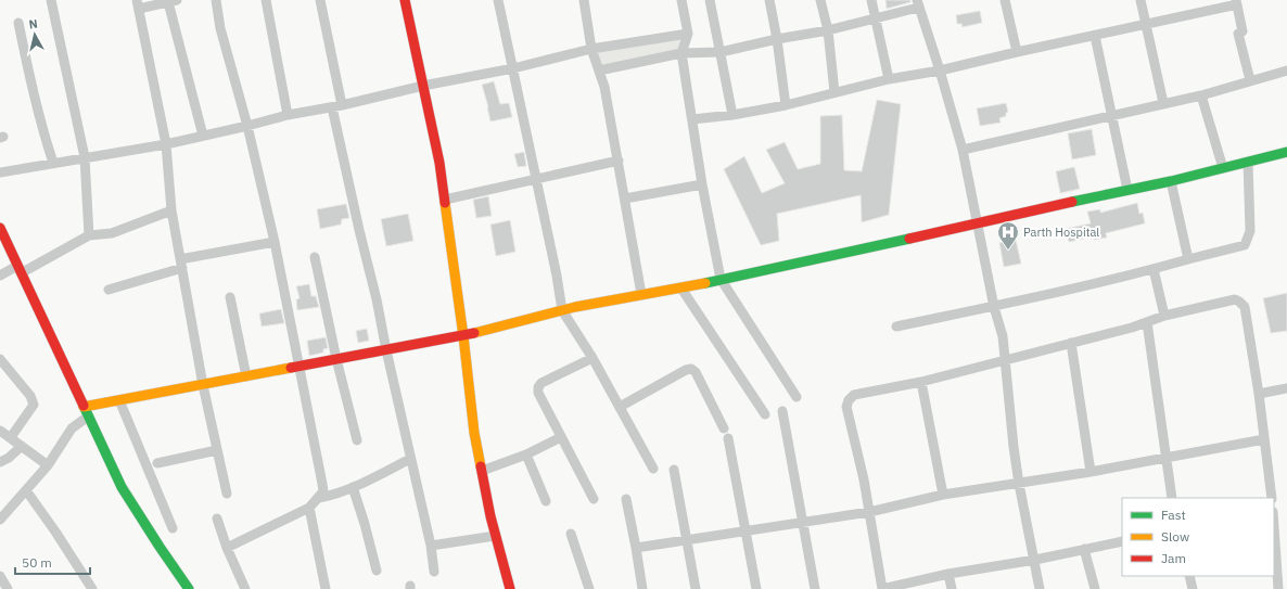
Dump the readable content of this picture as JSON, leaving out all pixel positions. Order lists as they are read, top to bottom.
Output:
{
  "places": {
    "hospital": ["Parth Hospital"]
  },
  "legend": ["Fast", "Slow", "Jam"],
  "scale_bar": "50 m",
  "north": "top"
}
